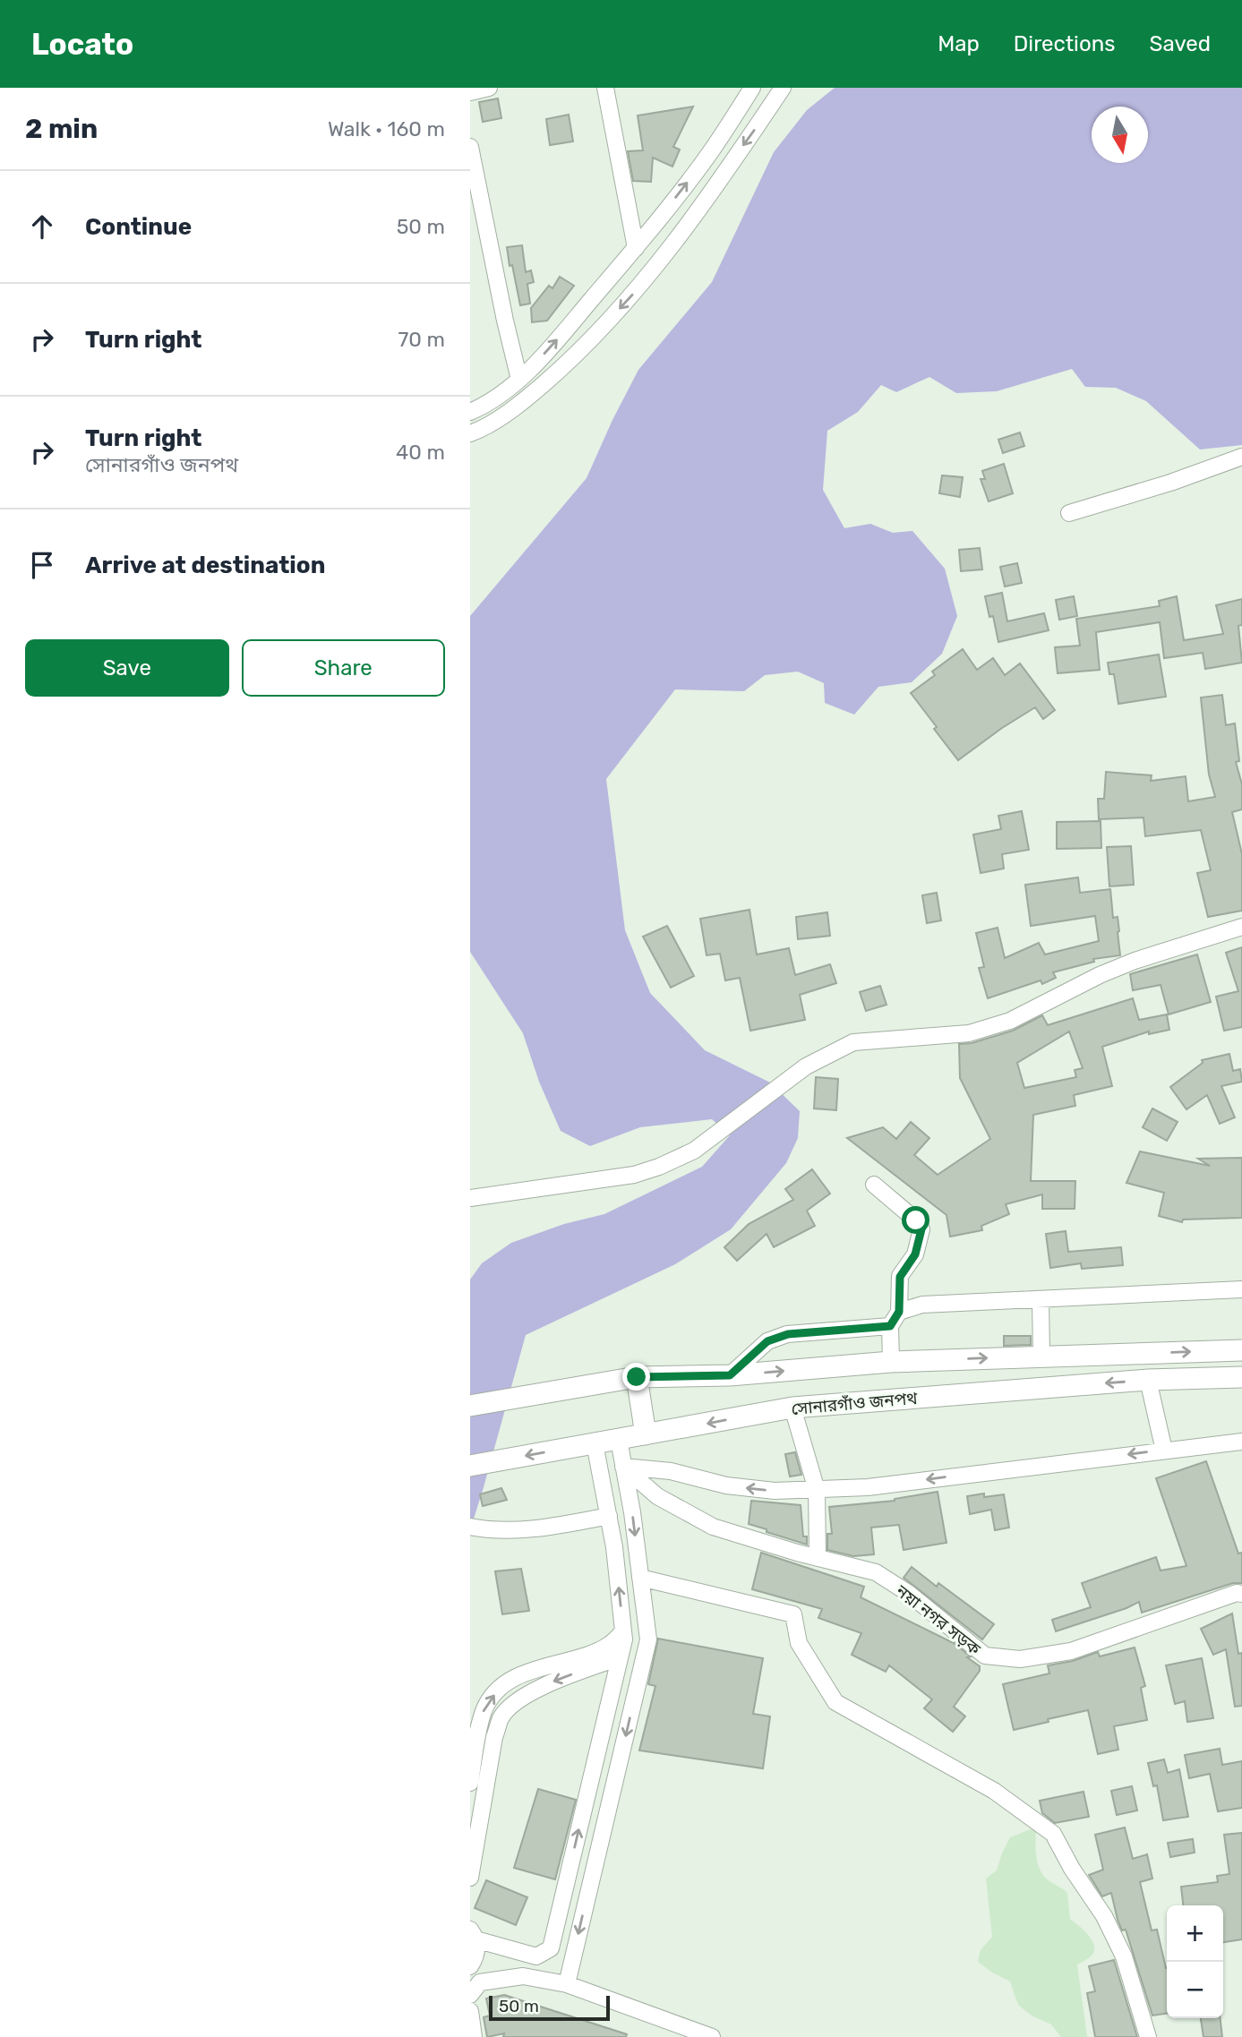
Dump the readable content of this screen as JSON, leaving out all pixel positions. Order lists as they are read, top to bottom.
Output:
{
  "streets": {
    "main road": ["সোনারগাঁও জনপথ"],
    "street": ["নয়া নগর সড়ক"]
  },
  "scale_bar": "50 m",
  "north": "bottom",
  "page": {
    "header": "Locato",
    "nav": ["Map", "Directions", "Saved"],
    "heading": ["2 min", "Walk · 160 m"],
    "list": [
      ["Continue", "50 m"],
      ["Turn right", "70 m"],
      ["Turn right", "সোনারগাঁও জনপথ", "40 m"],
      "Arrive at destination"
    ],
    "buttons": ["Save", "Share"],
    "map_buttons": ["+", "−"],
    "scale": "50 m"
  }
}
